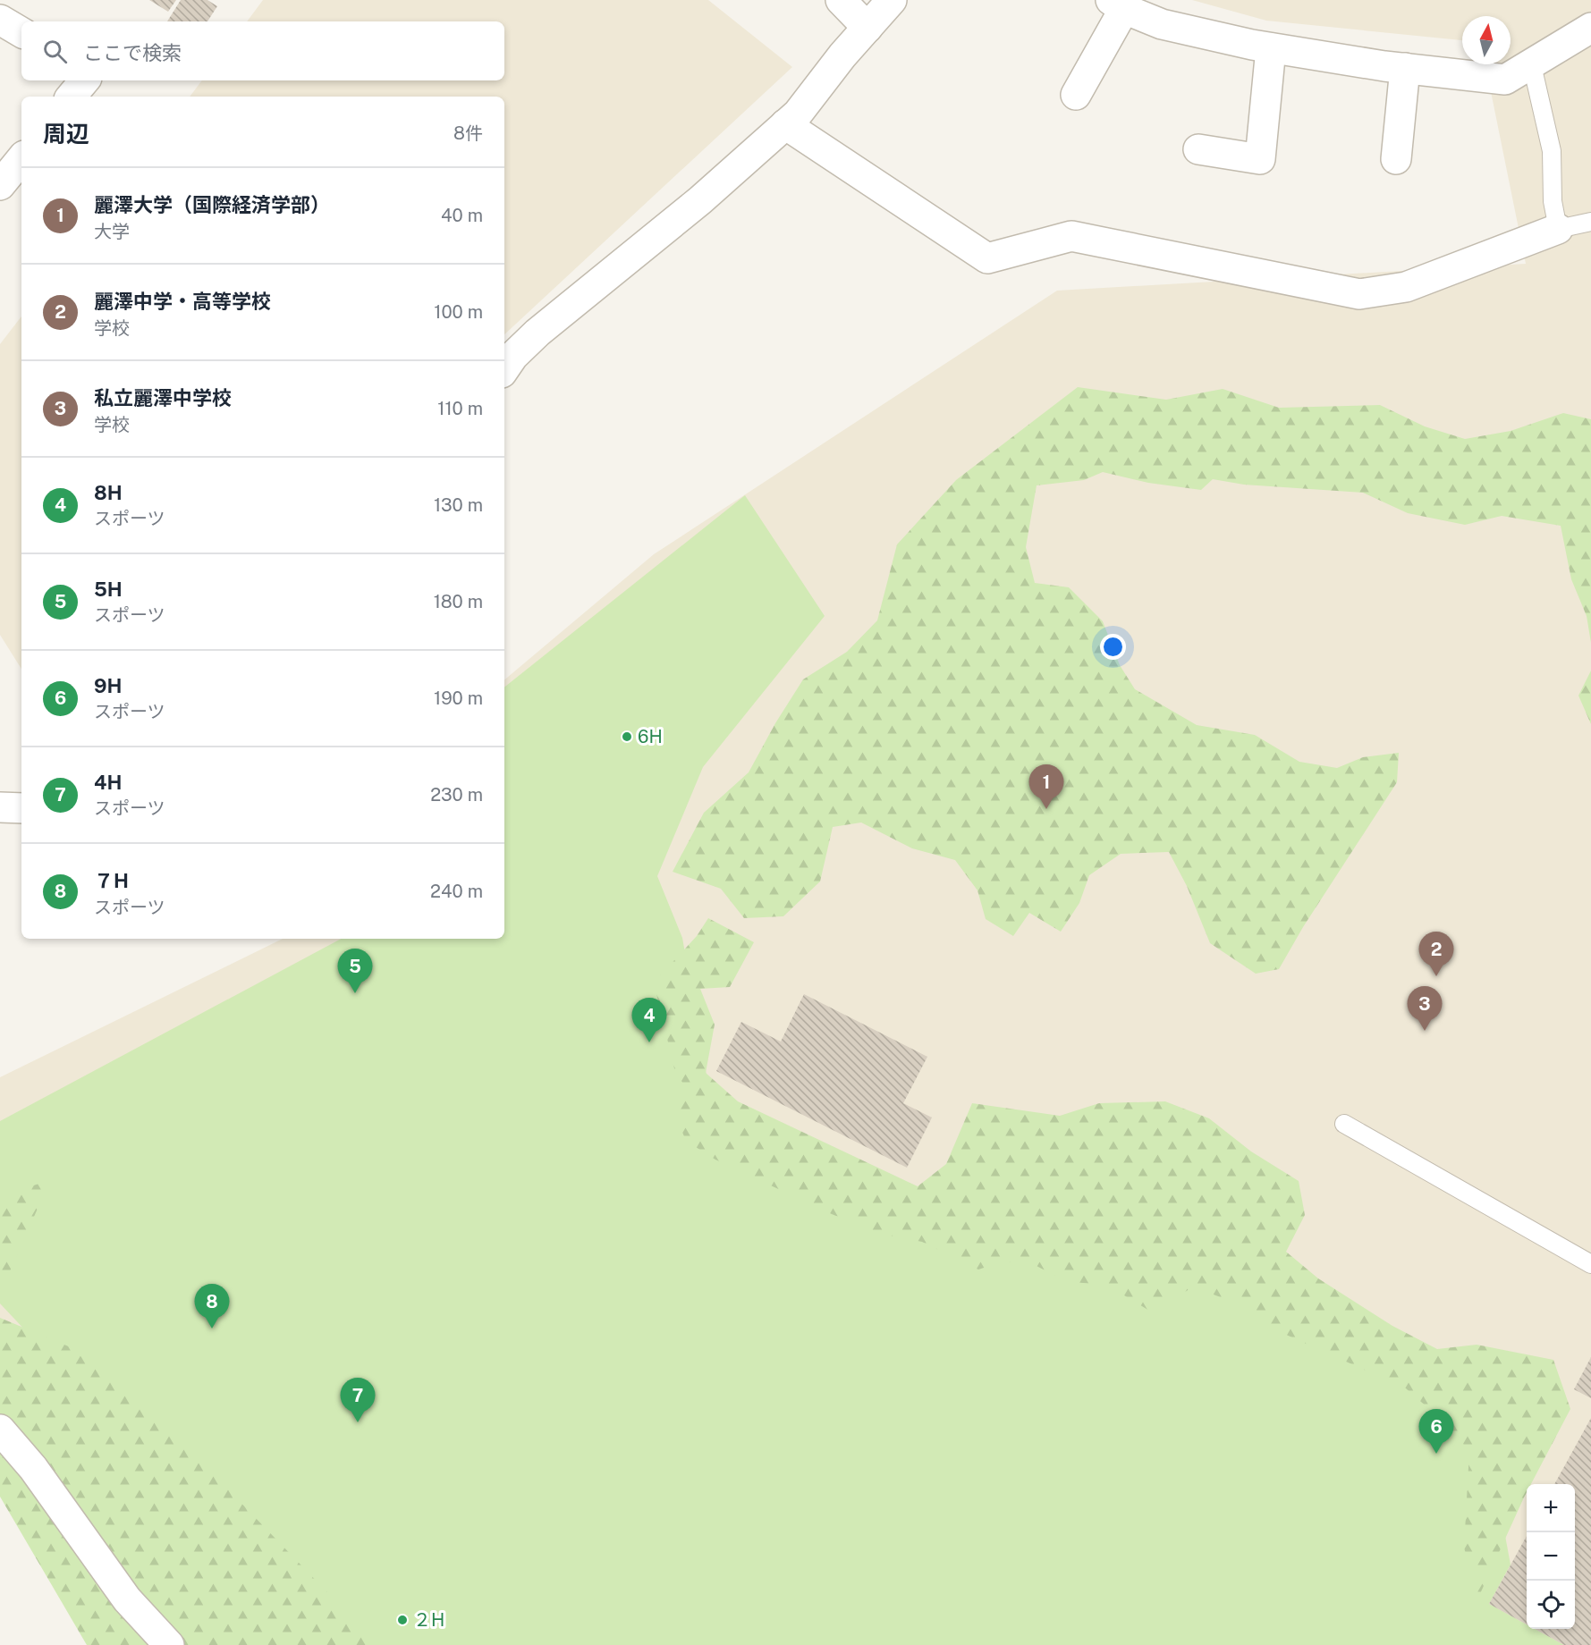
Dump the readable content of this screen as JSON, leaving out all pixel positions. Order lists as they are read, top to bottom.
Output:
{
  "places": ["6H", "２H"],
  "north": "top",
  "page": {
    "search": "ここで検索",
    "heading": ["周辺", "8件"],
    "list": [
      {
        "mark": "1",
        "name": "麗澤大学（国際経済学部）",
        "note": "大学",
        "value": "40 m"
      },
      {
        "mark": "2",
        "name": "麗澤中学・高等学校",
        "note": "学校",
        "value": "100 m"
      },
      {
        "mark": "3",
        "name": "私立麗澤中学校",
        "note": "学校",
        "value": "110 m"
      },
      {
        "mark": "4",
        "name": "8H",
        "note": "スポーツ",
        "value": "130 m"
      },
      {
        "mark": "5",
        "name": "5H",
        "note": "スポーツ",
        "value": "180 m"
      },
      {
        "mark": "6",
        "name": "9H",
        "note": "スポーツ",
        "value": "190 m"
      },
      {
        "mark": "7",
        "name": "4H",
        "note": "スポーツ",
        "value": "230 m"
      },
      {
        "mark": "8",
        "name": "７H",
        "note": "スポーツ",
        "value": "240 m"
      }
    ],
    "pins": [
      "1",
      "2",
      "5",
      "3",
      "4",
      "8",
      "7",
      "6"
    ],
    "map_buttons": ["+", "−"]
  }
}
